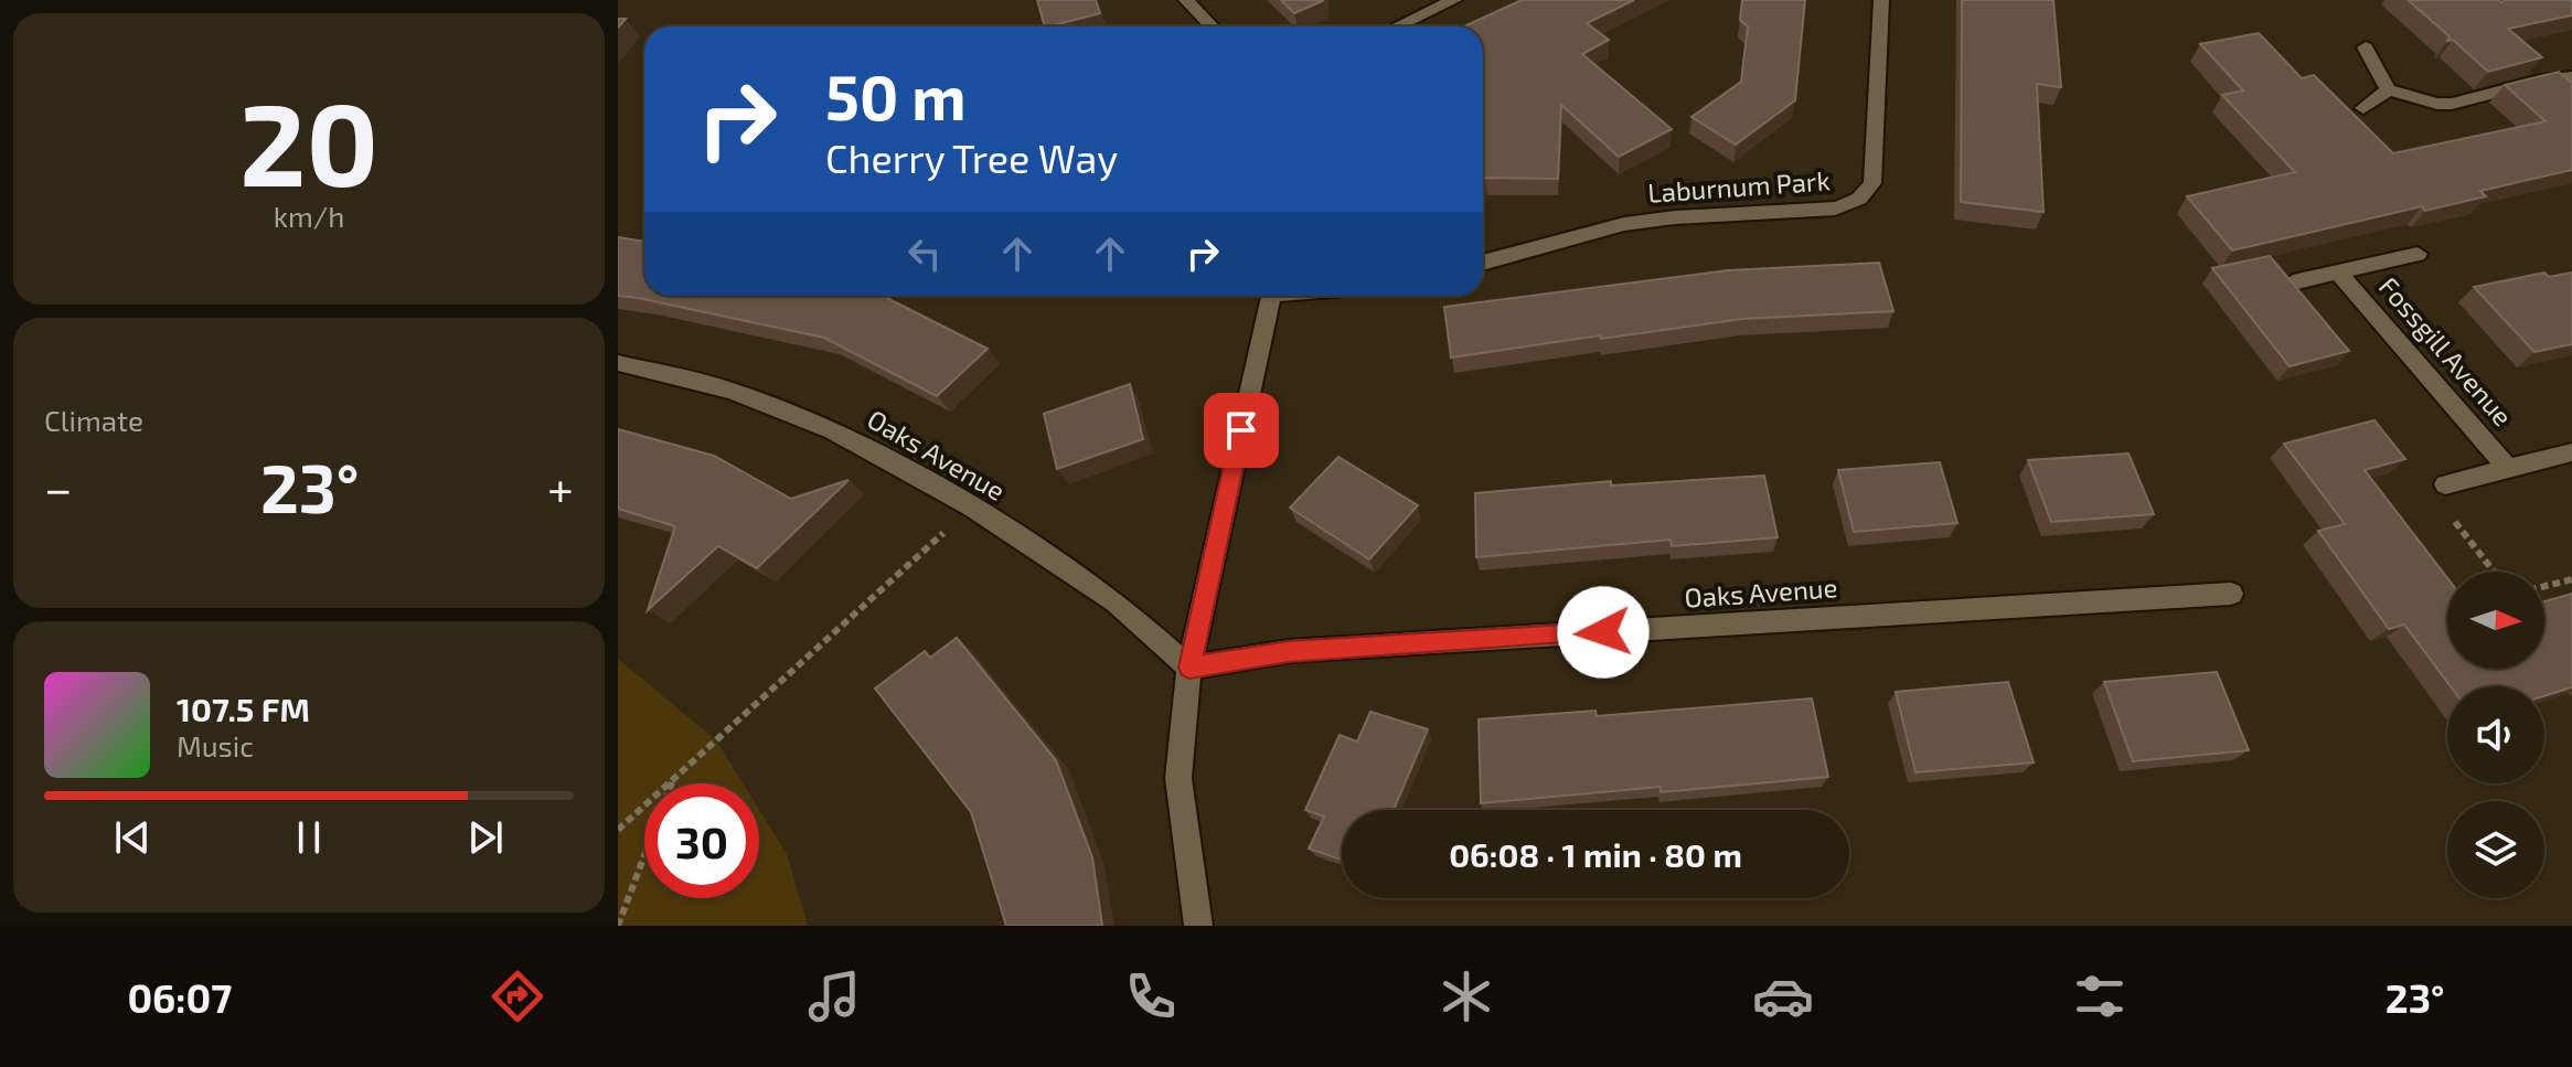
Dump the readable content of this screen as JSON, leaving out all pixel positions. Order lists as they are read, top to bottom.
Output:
{
  "streets": {
    "street": ["Laburnum Park", "Fossgill Avenue", "Oaks Avenue"]
  },
  "north": "right",
  "page": {
    "tile": [
      ["20", "km/h"],
      "Climate"
    ],
    "turn": ["50 m", "Cherry Tree Way"],
    "heat": ["−", "23°", "+"],
    "song": ["107.5 FM", "Music"],
    "limit": "30",
    "trip": "06:08 · 1 min · 80 m",
    "tabs": ["06:07", "23°"]
  }
}
